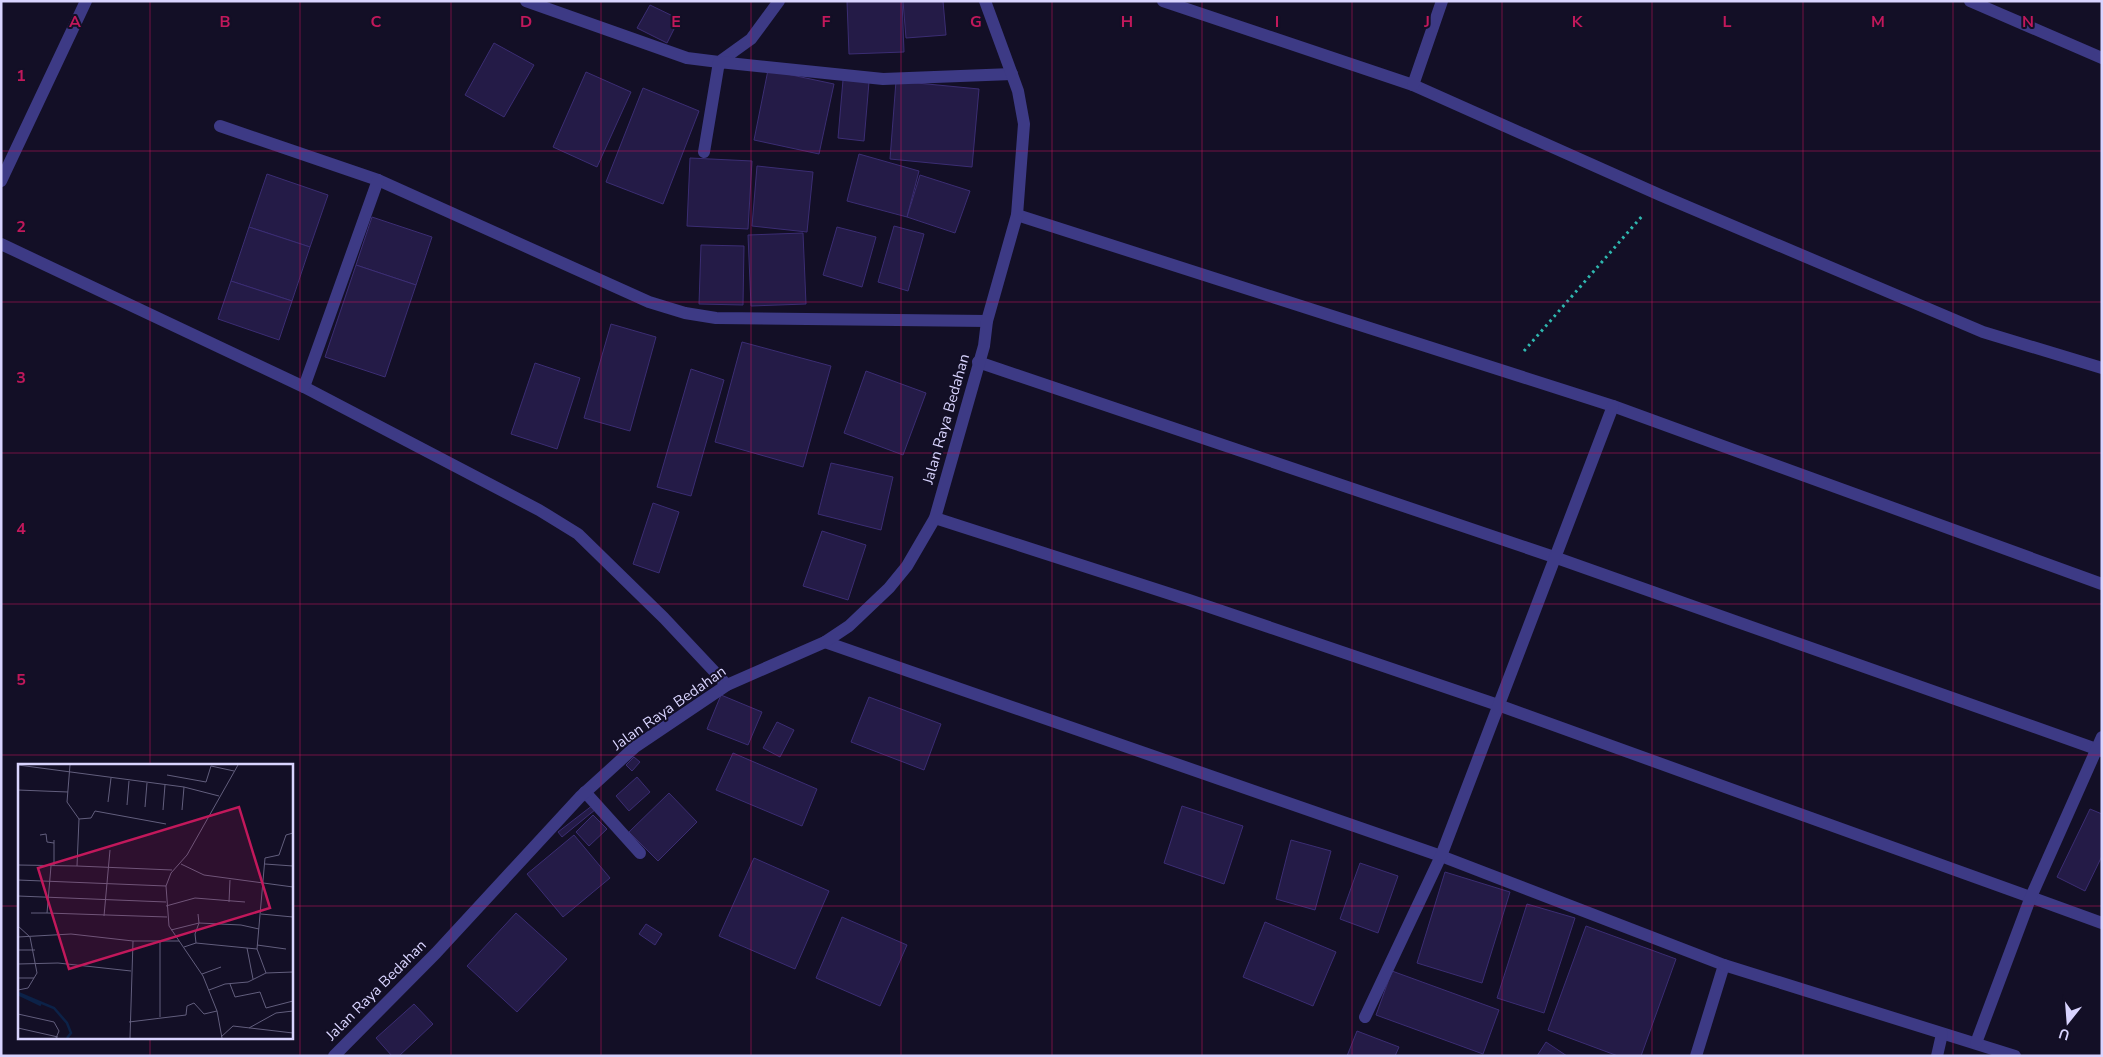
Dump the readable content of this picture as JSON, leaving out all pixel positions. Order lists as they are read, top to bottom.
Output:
{
  "streets": {
    "street": ["Jalan Raya Bedahan"]
  },
  "north": "bottom",
  "grid": {
    "columns": [
      "A",
      "B",
      "C",
      "D",
      "E",
      "F",
      "G",
      "H",
      "I",
      "J",
      "K",
      "L",
      "M",
      "N"
    ],
    "rows": [
      "1",
      "2",
      "3",
      "4",
      "5"
    ]
  }
}
